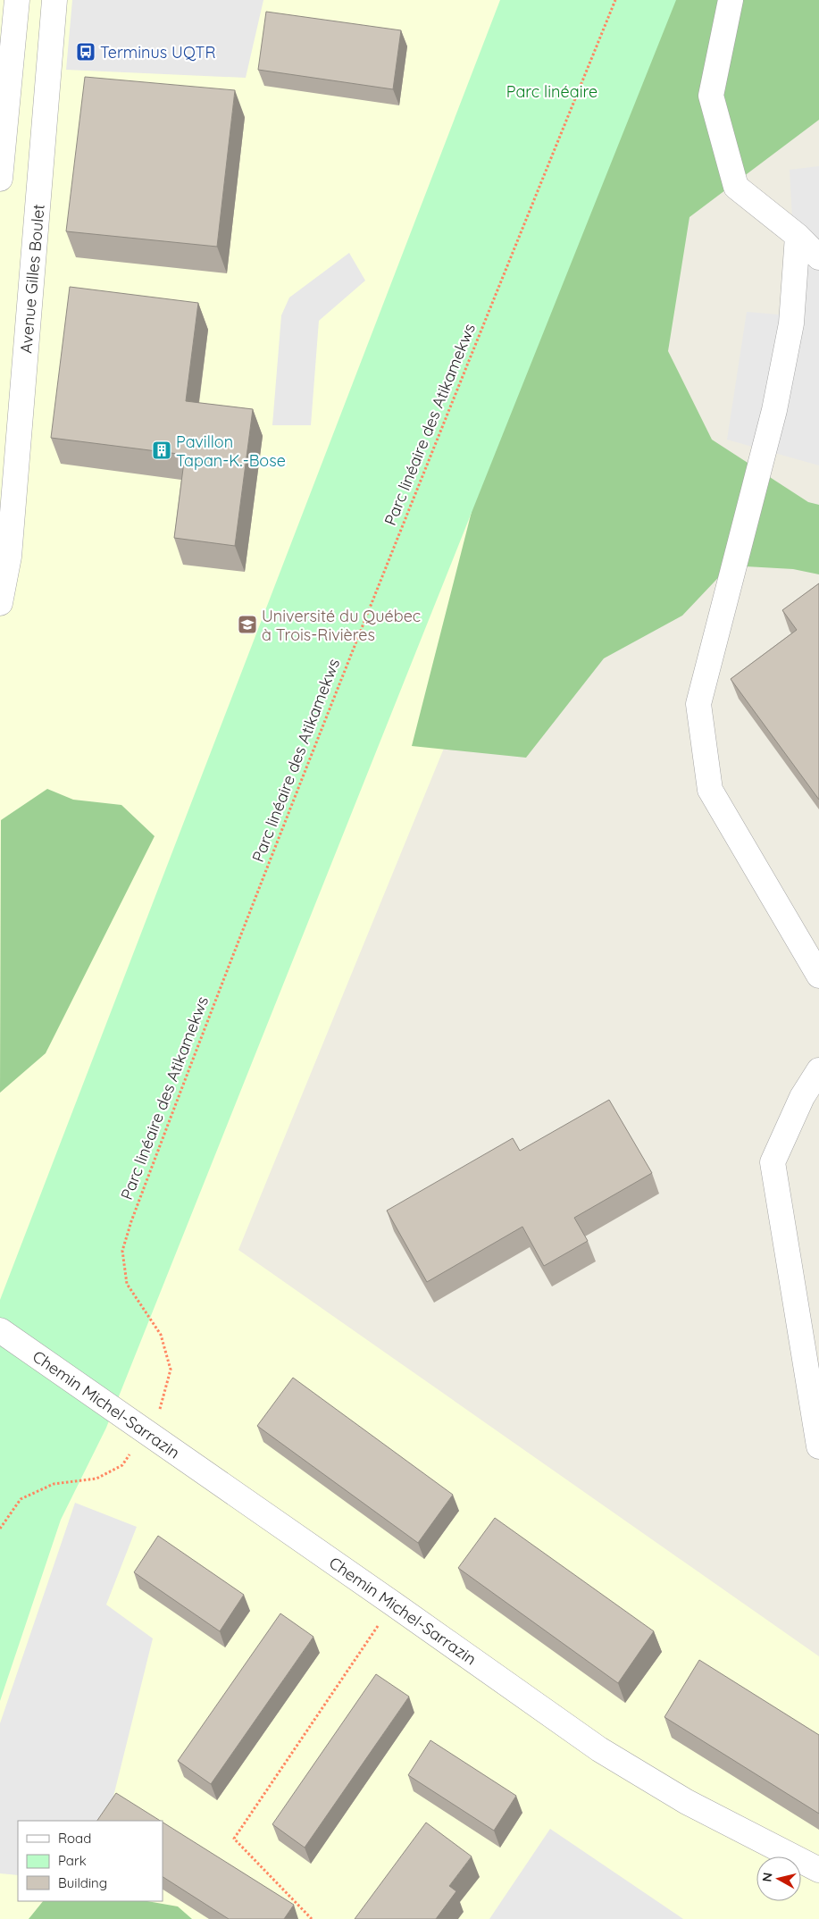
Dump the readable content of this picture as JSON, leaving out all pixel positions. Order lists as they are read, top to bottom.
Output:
{
  "streets": {
    "street": ["Avenue Gilles Boulet", "Chemin Michel-Sarrazin"],
    "path": ["Parc linéaire des Atikamekws"]
  },
  "parks": ["Parc linéaire"],
  "places": {
    "bus stop": ["Terminus UQTR"],
    "building": ["Pavillon Tapan-K.-Bose"],
    "school or university": ["Université du Québec à Trois-Rivières"]
  },
  "legend": ["Road", "Park", "Building"],
  "north": "left"
}
